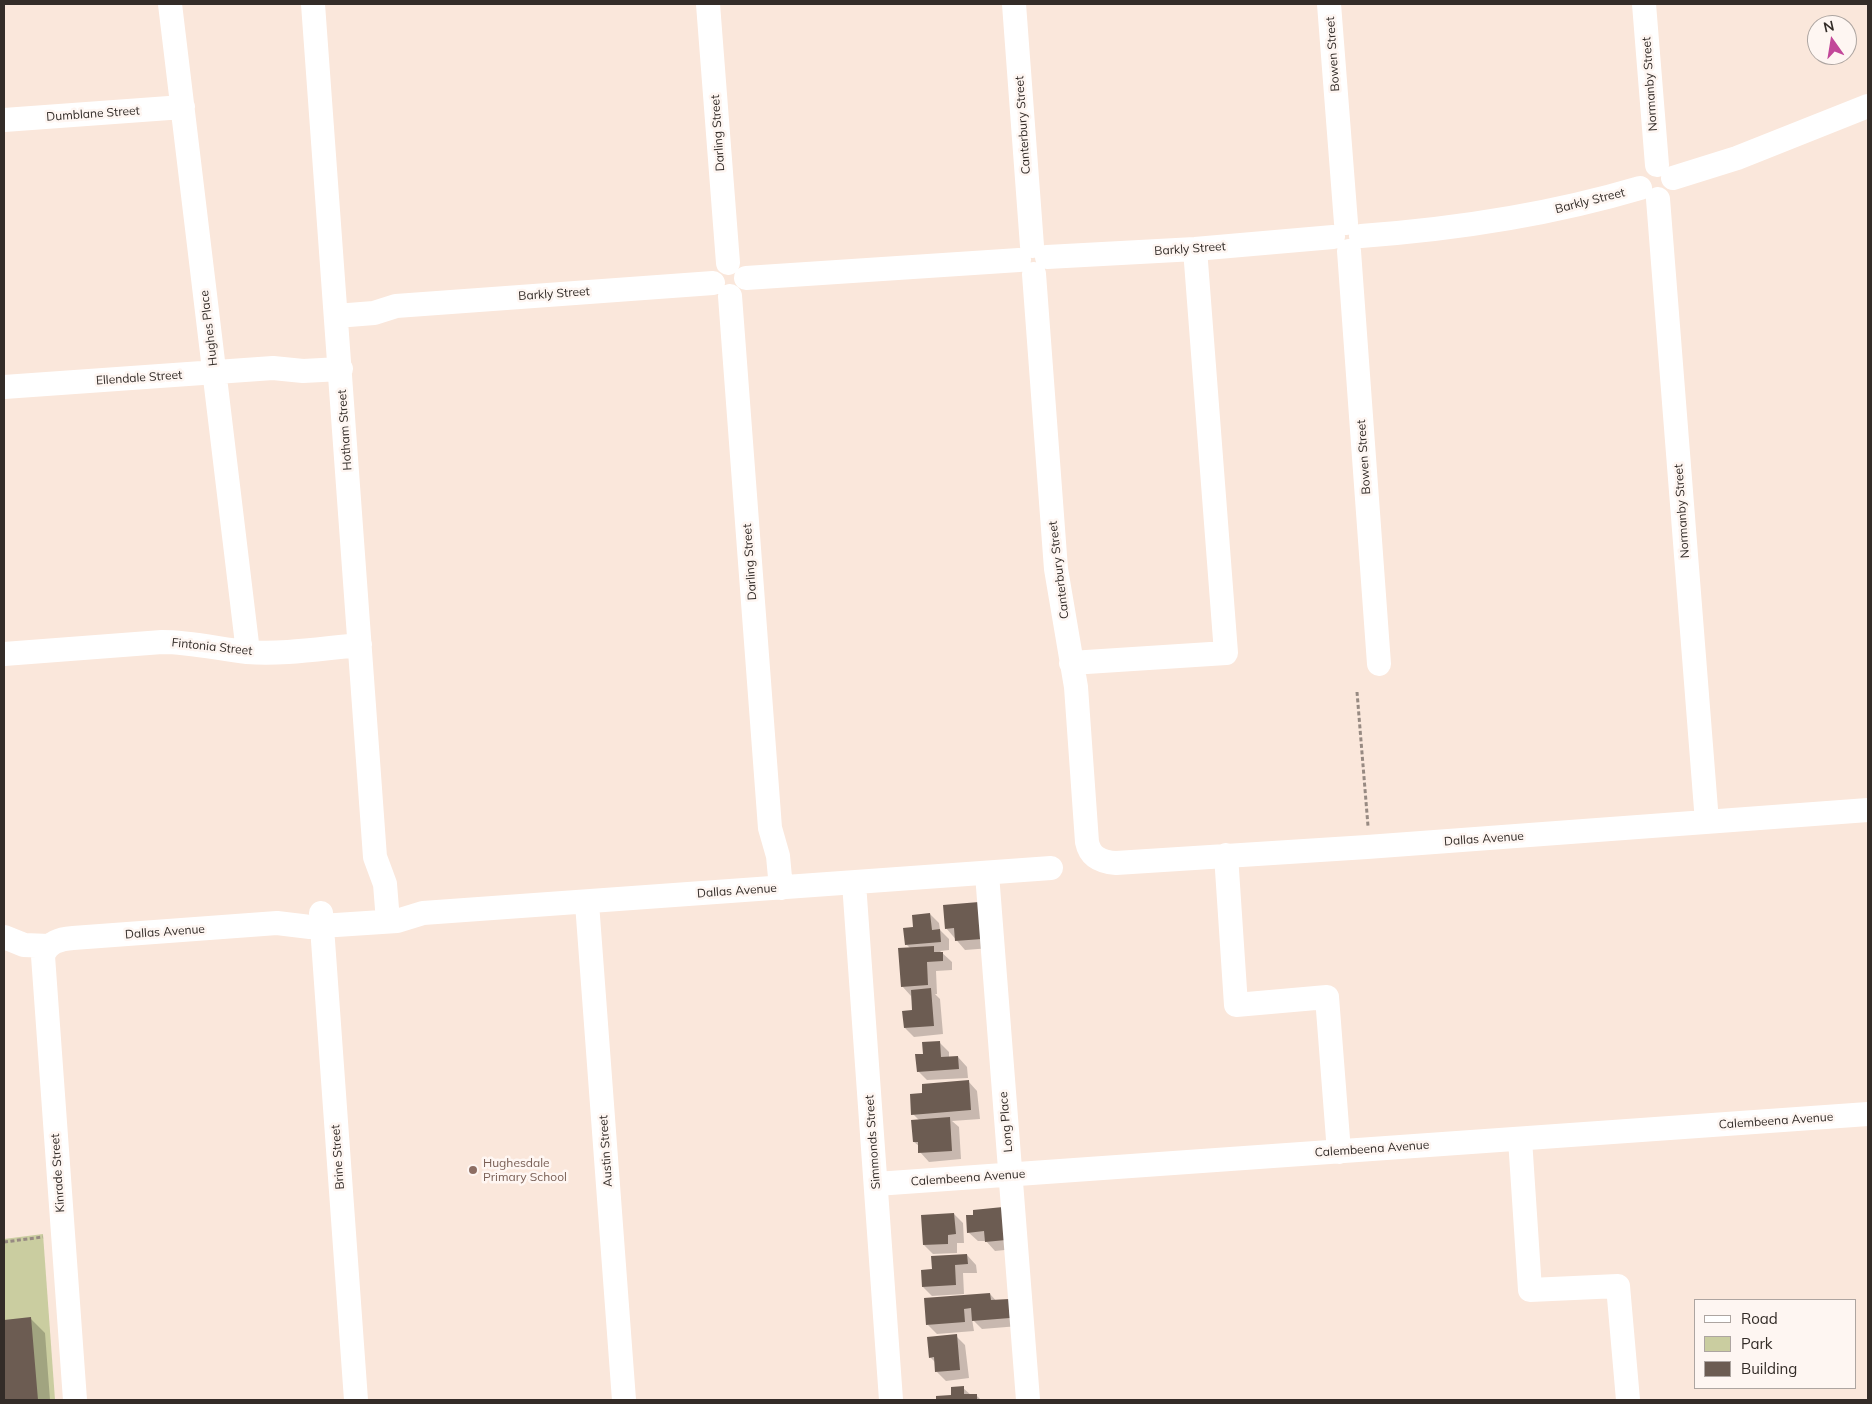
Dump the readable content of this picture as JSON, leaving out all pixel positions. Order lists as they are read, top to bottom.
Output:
{
  "streets": {
    "street": [
      "Bowen Street",
      "Normanby Street",
      "Dumblane Street",
      "Canterbury Street",
      "Darling Street",
      "Barkly Street",
      "Hughes Place",
      "Ellendale Street",
      "Hotham Street",
      "Fintonia Street",
      "Dallas Avenue",
      "Calembeena Avenue",
      "Long Place",
      "Simmonds Street",
      "Austin Street",
      "Brine Street",
      "Kinrade Street"
    ]
  },
  "crossings": [
    ["Bowen Street", "Barkly Street"],
    ["Normanby Street", "Barkly Street"],
    ["Normanby Street", "Dallas Avenue"],
    ["Dumblane Street", "Hughes Place"],
    ["Canterbury Street", "Barkly Street"],
    ["Canterbury Street", "Dallas Avenue"],
    ["Darling Street", "Barkly Street"],
    ["Darling Street", "Dallas Avenue"],
    ["Barkly Street", "Hotham Street"],
    ["Hughes Place", "Ellendale Street"],
    ["Hughes Place", "Fintonia Street"],
    ["Ellendale Street", "Hotham Street"],
    ["Hotham Street", "Fintonia Street"],
    ["Hotham Street", "Dallas Avenue"],
    ["Dallas Avenue", "Long Place"],
    ["Dallas Avenue", "Simmonds Street"],
    ["Dallas Avenue", "Austin Street"],
    ["Dallas Avenue", "Brine Street"],
    ["Dallas Avenue", "Kinrade Street"],
    ["Calembeena Avenue", "Long Place"],
    ["Calembeena Avenue", "Simmonds Street"]
  ],
  "places": ["Hughesdale Primary School"],
  "legend": ["Road", "Park", "Building"],
  "north": "top"
}
